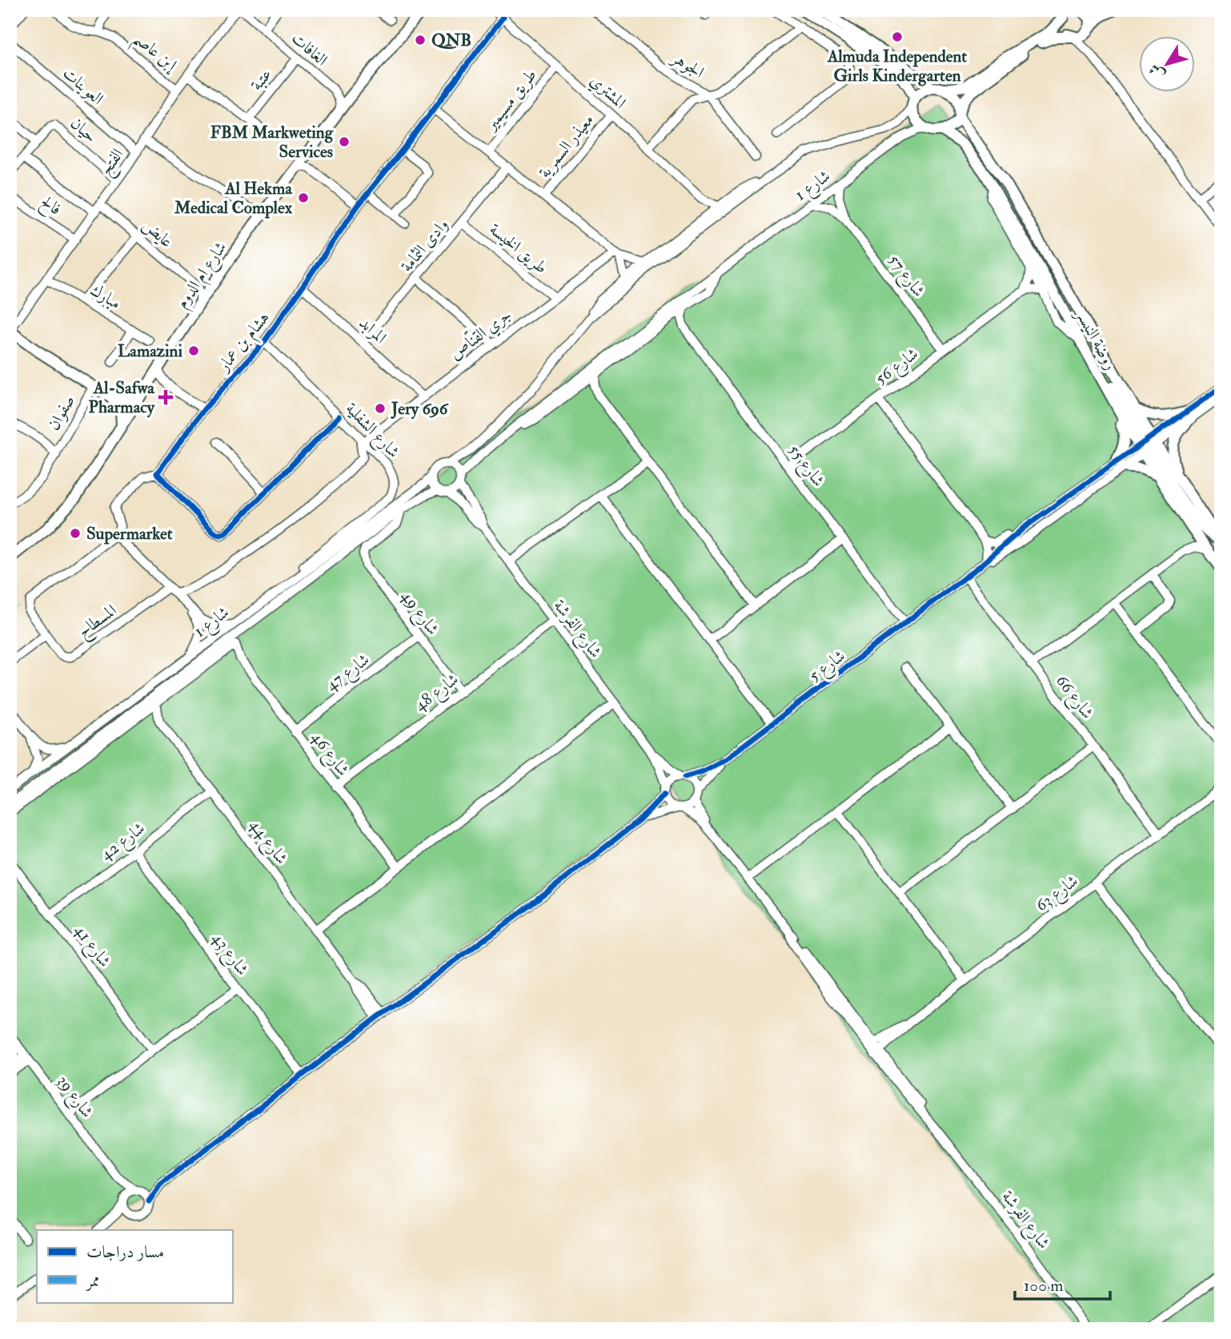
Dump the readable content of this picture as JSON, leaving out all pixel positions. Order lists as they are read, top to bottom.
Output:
{
  "streets": {
    "street": [
      "الغافات",
      "إبن عاصم",
      "الجوهر",
      "عتبة",
      "العوينات",
      "المشتري",
      "طريق مسيمير",
      "حيان",
      "معيذر السمرية",
      "الفتح",
      "شارع 1",
      "فالح",
      "عايض",
      "وادى الثمامة",
      "طريق الخيسة",
      "شارع ام الدوم",
      "شارع 57",
      "مبارك",
      "المرابد",
      "جري القنّاص",
      "روضة النيسر",
      "هشام بن عمار",
      "شارع 56",
      "صفوان",
      "شارع الشفلية",
      "شارع 55",
      "شارع 49",
      "المسطاح",
      "شارع الفرشة",
      "شارع 5",
      "شارع 47",
      "شارع 48",
      "شارع 66",
      "شارع 46",
      "شارع 42",
      "شارع 44",
      "شارع 63",
      "شارع 41",
      "شارع 43",
      "شارع 39"
    ]
  },
  "crossings": [
    ["الغافات", "عتبة"],
    ["الغافات", "شارع ام الدوم"],
    ["إبن عاصم", "الفتح"],
    ["العوينات", "الفتح"],
    ["المشتري", "طريق مسيمير"],
    ["المشتري", "معيذر السمرية"],
    ["المشتري", "شارع 1"],
    ["المشتري", "هشام بن عمار"],
    ["حيان", "الفتح"],
    ["الفتح", "فالح"],
    ["الفتح", "عايض"],
    ["الفتح", "مبارك"],
    ["شارع 1", "شارع 57"],
    ["شارع 1", "روضة النيسر"],
    ["شارع 1", "شارع الشفلية"],
    ["شارع 1", "شارع 49"],
    ["شارع 1", "شارع الفرشة"],
    ["شارع 1", "شارع 46"],
    ["شارع 1", "شارع 44"],
    ["وادى الثمامة", "طريق الخيسة"],
    ["وادى الثمامة", "المرابد"],
    ["طريق الخيسة", "جري القنّاص"],
    ["شارع 57", "شارع 56"],
    ["المرابد", "جري القنّاص"],
    ["المرابد", "هشام بن عمار"],
    ["جري القنّاص", "شارع الشفلية"],
    ["هشام بن عمار", "شارع الشفلية"],
    ["شارع 56", "شارع 55"],
    ["شارع 55", "شارع 5"],
    ["شارع 49", "شارع 47"],
    ["شارع 49", "شارع 48"],
    ["شارع الفرشة", "شارع 5"],
    ["شارع الفرشة", "شارع 48"],
    ["شارع الفرشة", "شارع 63"],
    ["شارع 5", "شارع 66"],
    ["شارع 47", "شارع 46"],
    ["شارع 48", "شارع 46"],
    ["شارع 66", "شارع 63"],
    ["شارع 42", "شارع 44"],
    ["شارع 42", "شارع 41"],
    ["شارع 42", "شارع 43"]
  ],
  "places": {
    "other": [
      "Almuda Independent Girls Kindergarten",
      "QNB",
      "FBM Markweting Services",
      "Al Hekma Medical Complex",
      "Lamazini",
      "Jery 696",
      "Supermarket"
    ],
    "health": ["Al-Safwa Pharmacy"]
  },
  "legend": ["مسار دراجات", "ممر"],
  "scale_bar": "100 m",
  "north": "bottom left"
}
